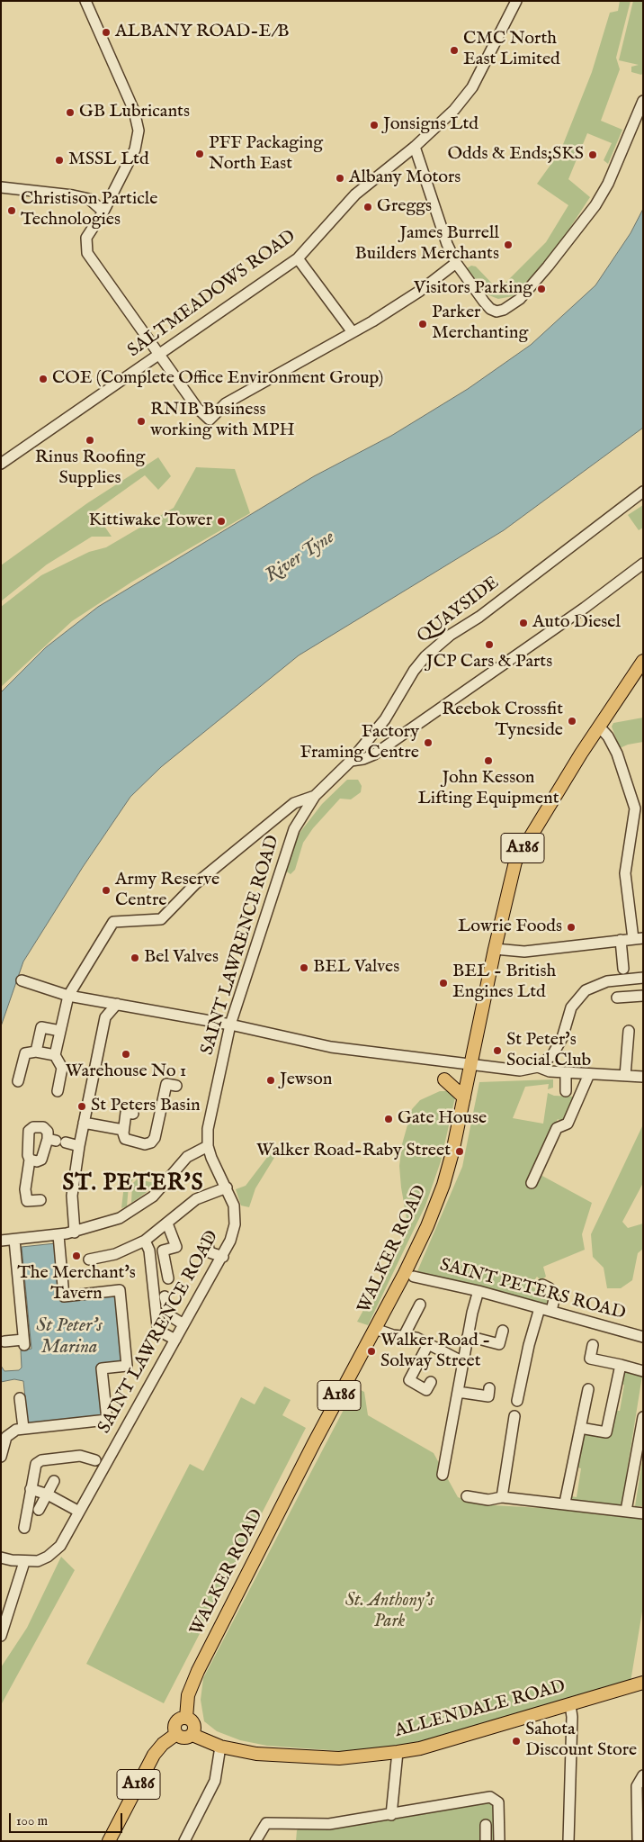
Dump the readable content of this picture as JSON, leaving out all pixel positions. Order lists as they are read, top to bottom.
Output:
{
  "streets": {
    "main road": ["A186", "WALKER ROAD", "ALLENDALE ROAD"],
    "street": [
      "SALTMEADOWS ROAD",
      "QUAYSIDE",
      "SAINT LAWRENCE ROAD",
      "SAINT PETERS ROAD"
    ]
  },
  "crossings": [
    ["QUAYSIDE", "SAINT LAWRENCE ROAD"],
    ["A186", "WALKER ROAD"],
    ["A186", "ALLENDALE ROAD"],
    ["WALKER ROAD", "ALLENDALE ROAD"]
  ],
  "districts": ["ST. PETER'S"],
  "water": ["River Tyne", "St Peter's Marina"],
  "parks": ["St. Anthony's Park"],
  "places": [
    "ALBANY ROAD-E/B",
    "CMC North East Limited",
    "GB Lubricants",
    "Jonsigns Ltd",
    "PFF Packaging North East",
    "Odds & Ends;SKS",
    "MSSL Ltd",
    "Albany Motors",
    "Greggs",
    "Christison Particle Technologies",
    "James Burrell Builders Merchants",
    "Visitors Parking",
    "Parker Merchanting",
    "COE (Complete Office Environment Group)",
    "RNIB Business working with MPH",
    "Rinus Roofing Supplies",
    "Kittiwake Tower",
    "Auto Diesel",
    "JCP Cars & Parts",
    "Reebok Crossfit Tyneside",
    "Factory Framing Centre",
    "John Kesson Lifting Equipment",
    "Army Reserve Centre",
    "Lowrie Foods",
    "Bel Valves",
    "BEL Valves",
    "BEL - British Engines Ltd",
    "St Peter's Social Club",
    "Warehouse No 1",
    "Jewson",
    "St Peters Basin",
    "Gate House",
    "Walker Road-Raby Street",
    "The Merchant's Tavern",
    "Walker Road - Solway Street",
    "Sahota Discount Store"
  ],
  "scale_bar": "100 m"
}
